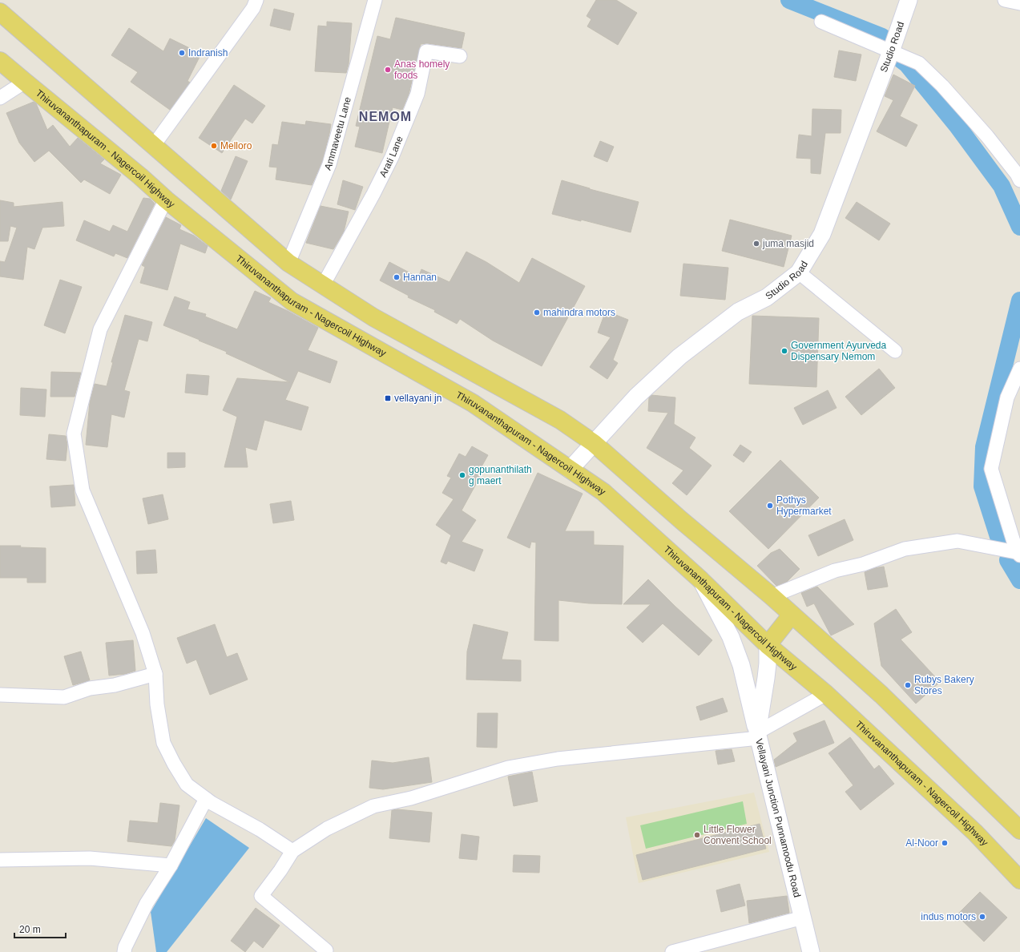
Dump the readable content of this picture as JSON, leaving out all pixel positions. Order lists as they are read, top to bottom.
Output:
{
  "streets": {
    "main road": ["Thiruvananthapuram - Nagercoil Highway"],
    "street": [
      "Studio Road",
      "Ammaveetu Lane",
      "Arati Lane",
      "Vellayani Junction Punnamoodu Road"
    ]
  },
  "crossings": [
    ["Studio Road", "Thiruvananthapuram - Nagercoil Highway"],
    ["Thiruvananthapuram - Nagercoil Highway", "Vellayani Junction Punnamoodu Road"]
  ],
  "districts": ["NEMOM"],
  "places": {
    "other": [
      "Indranish",
      "Anas homely foods",
      "Melloro",
      "juma masjid",
      "Hannan",
      "mahindra motors",
      "Government Ayurveda Dispensary Nemom",
      "gopunanthilath g maert",
      "Pothys Hypermarket",
      "Rubys Bakery Stores",
      "Little Flower Convent School",
      "Al-Noor",
      "indus motors"
    ],
    "transit": ["vellayani jn"]
  },
  "scale_bar": "20 m"
}
